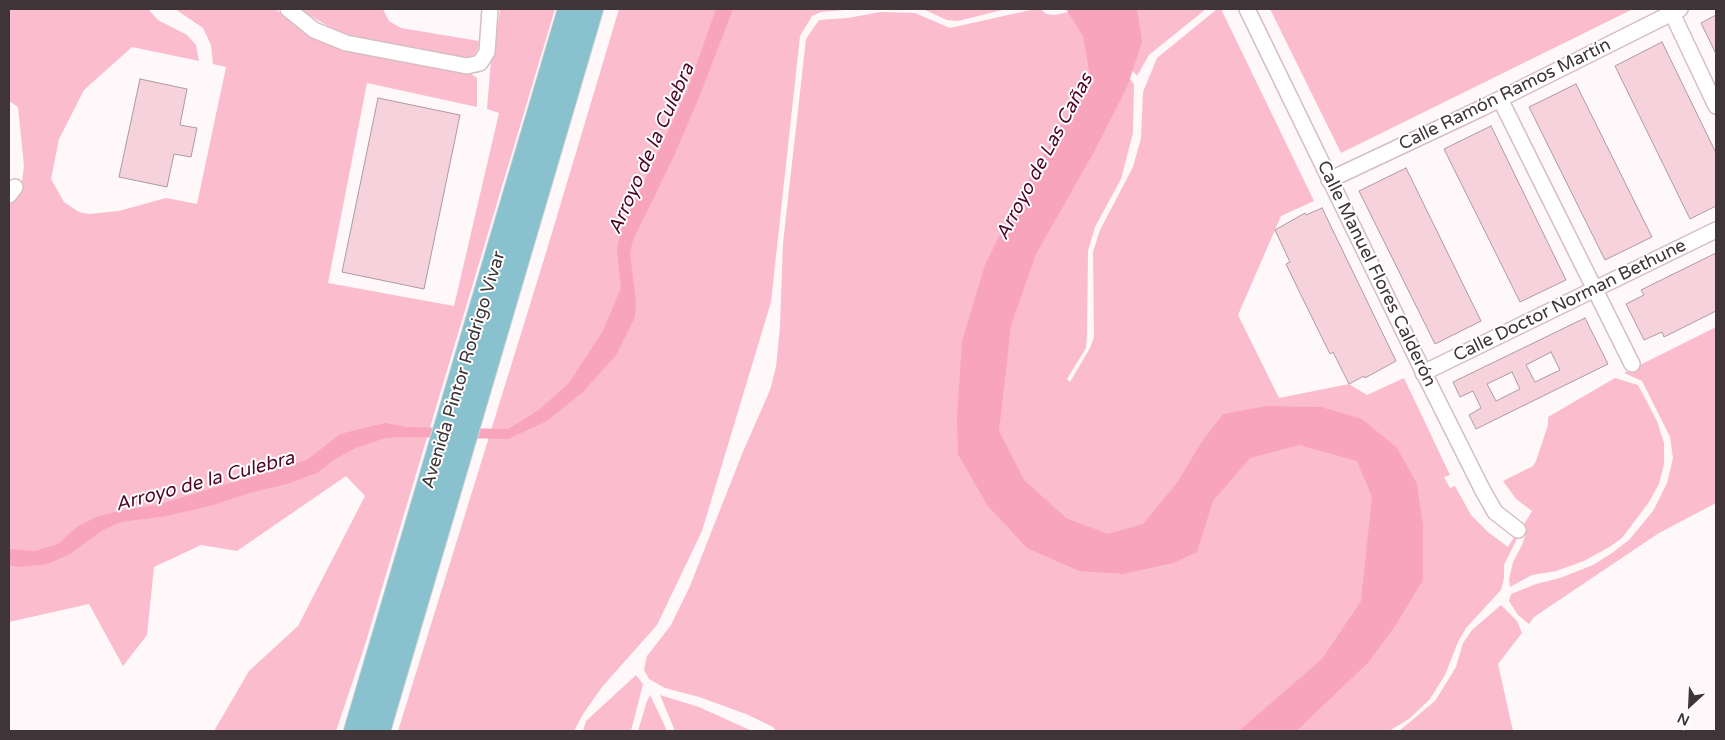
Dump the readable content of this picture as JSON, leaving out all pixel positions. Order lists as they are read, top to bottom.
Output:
{
  "streets": {
    "main road": ["Avenida Pintor Rodrigo Vivar"],
    "street": ["Calle Ramón Ramos Martín", "Calle Manuel Flores Calderón", "Calle Doctor Norman Bethune"]
  },
  "crossings": [
    ["Calle Ramón Ramos Martín", "Calle Manuel Flores Calderón"],
    ["Calle Manuel Flores Calderón", "Calle Doctor Norman Bethune"]
  ],
  "water": ["Arroyo de la Culebra", "Arroyo de Las Cañas"],
  "north": "bottom left"
}
